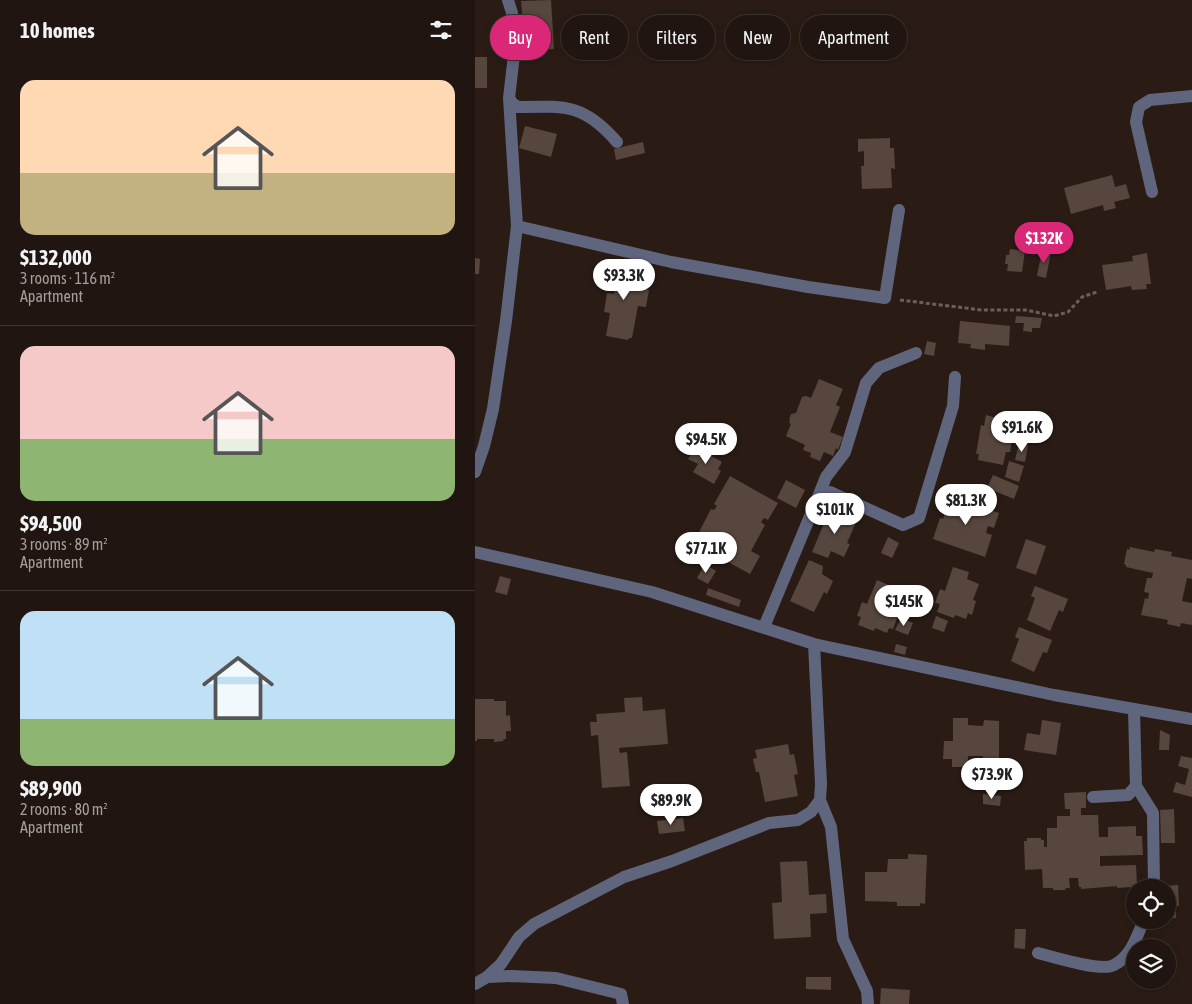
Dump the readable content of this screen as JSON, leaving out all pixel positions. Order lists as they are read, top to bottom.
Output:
{
  "page": {
    "heading": "10 homes",
    "chip": [
      "Buy",
      "Rent",
      "Filters",
      "New",
      "Apartment"
    ],
    "list": [
      {
        "name": "$132,000",
        "note": "3 rooms · 116 m² · Apartment"
      },
      {
        "name": "$94,500",
        "note": "3 rooms · 89 m² · Apartment"
      },
      {
        "name": "$89,900",
        "note": "2 rooms · 80 m² · Apartment"
      }
    ],
    "price": [
      "$132K",
      "$93.3K",
      "$91.6K",
      "$94.5K",
      "$81.3K",
      "$101K",
      "$77.1K",
      "$145K",
      "$73.9K",
      "$89.9K"
    ]
  }
}
